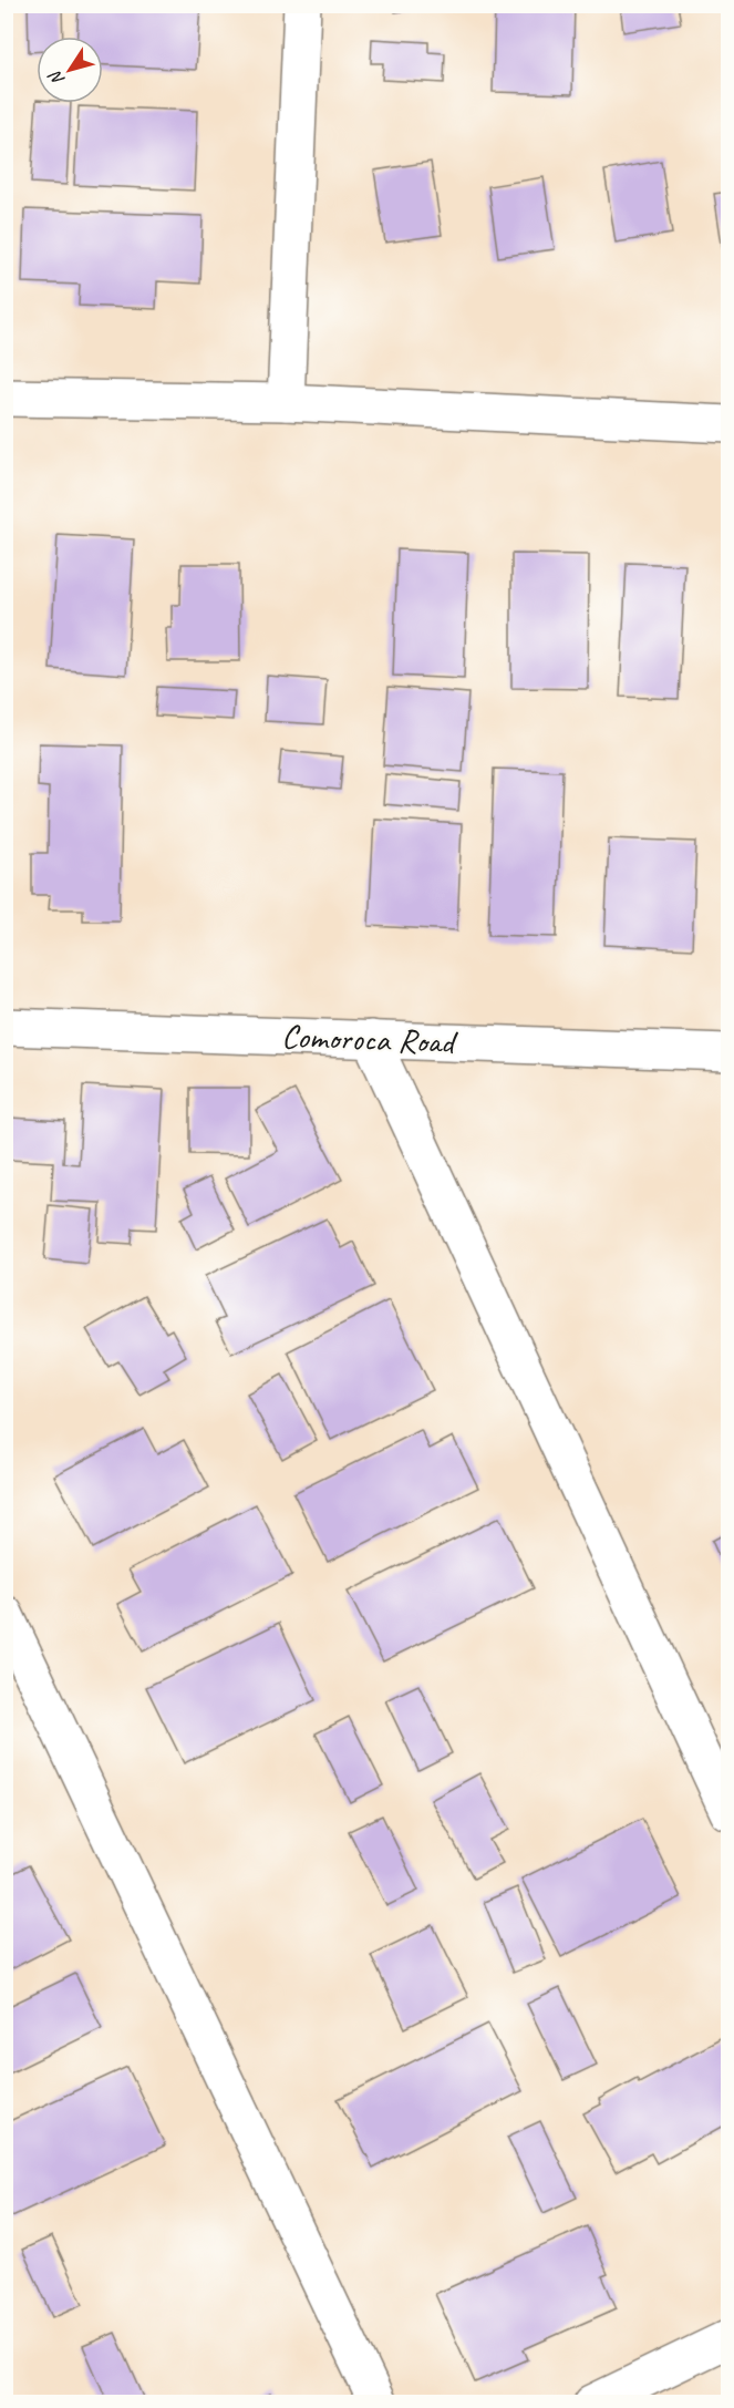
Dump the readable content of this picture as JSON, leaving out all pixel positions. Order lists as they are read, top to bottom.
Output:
{
  "streets": {
    "street": ["Comoroca Road"]
  },
  "north": "bottom left"
}
